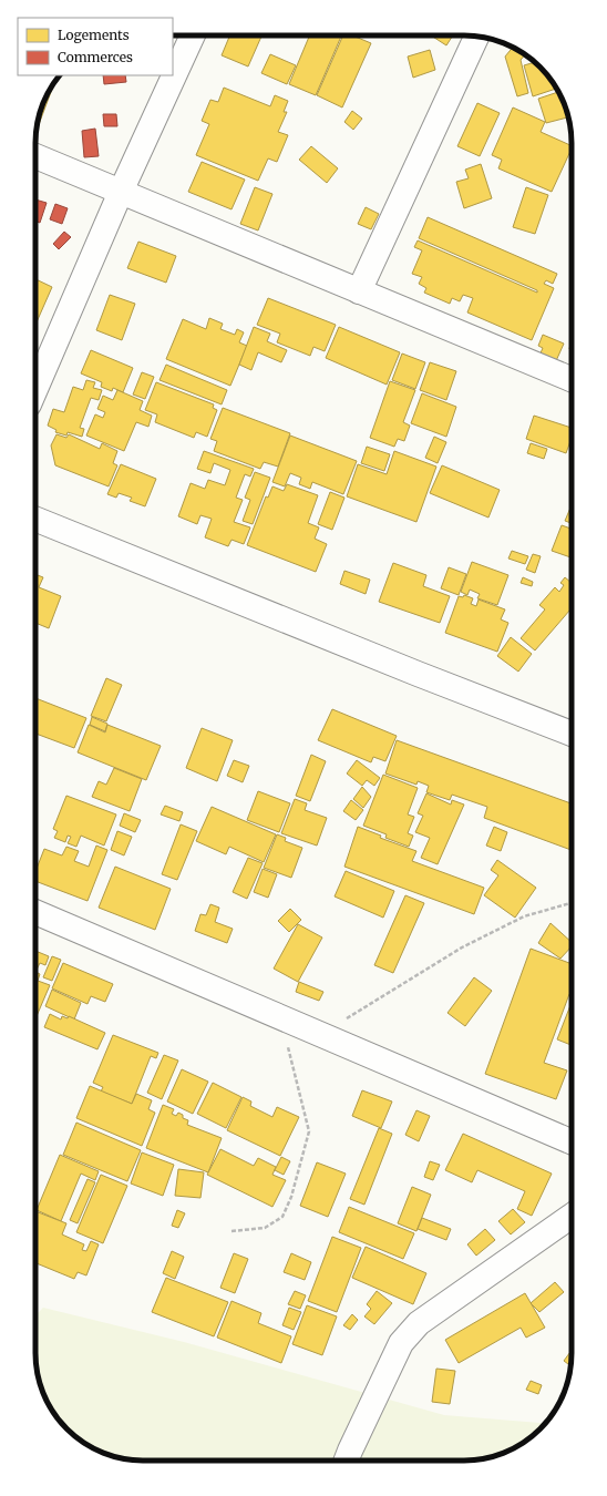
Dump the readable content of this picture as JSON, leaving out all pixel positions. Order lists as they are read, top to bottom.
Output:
{
  "legend": ["Logements", "Commerces"]
}
